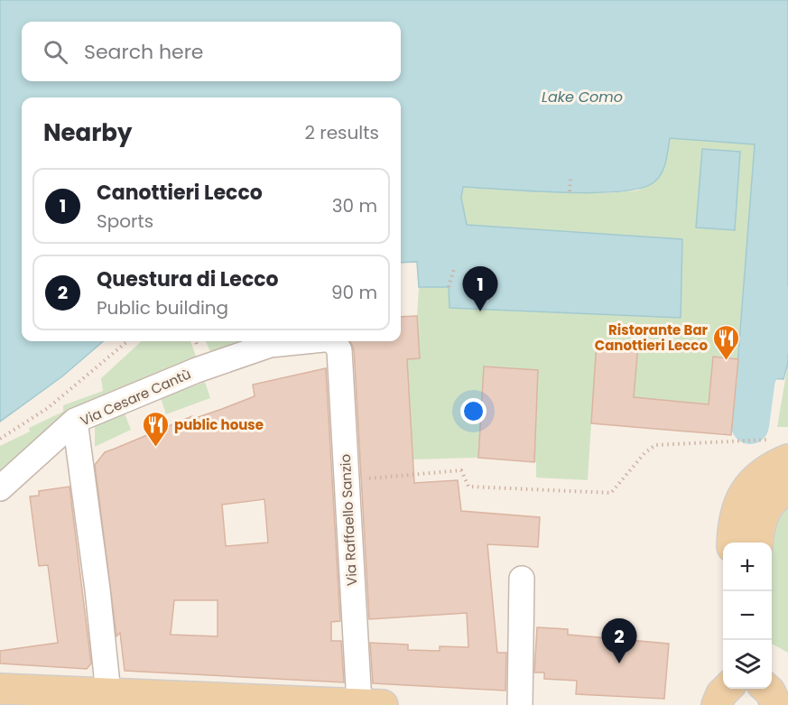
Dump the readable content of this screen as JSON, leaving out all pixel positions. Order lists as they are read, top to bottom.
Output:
{
  "streets": {
    "street": ["Via Cesare Cantù", "Via Raffaello Sanzio"]
  },
  "water": ["Lake Como"],
  "places": {
    "restaurant": ["Ristorante Bar Canottieri Lecco", "public house"]
  },
  "page": {
    "search": "Search here",
    "heading": ["Nearby", "2 results"],
    "list": [
      {
        "mark": "1",
        "name": "Canottieri Lecco",
        "note": "Sports",
        "value": "30 m"
      },
      {
        "mark": "2",
        "name": "Questura di Lecco",
        "note": "Public building",
        "value": "90 m"
      }
    ],
    "pins": ["1", "2"],
    "map_buttons": ["+", "−"]
  }
}
